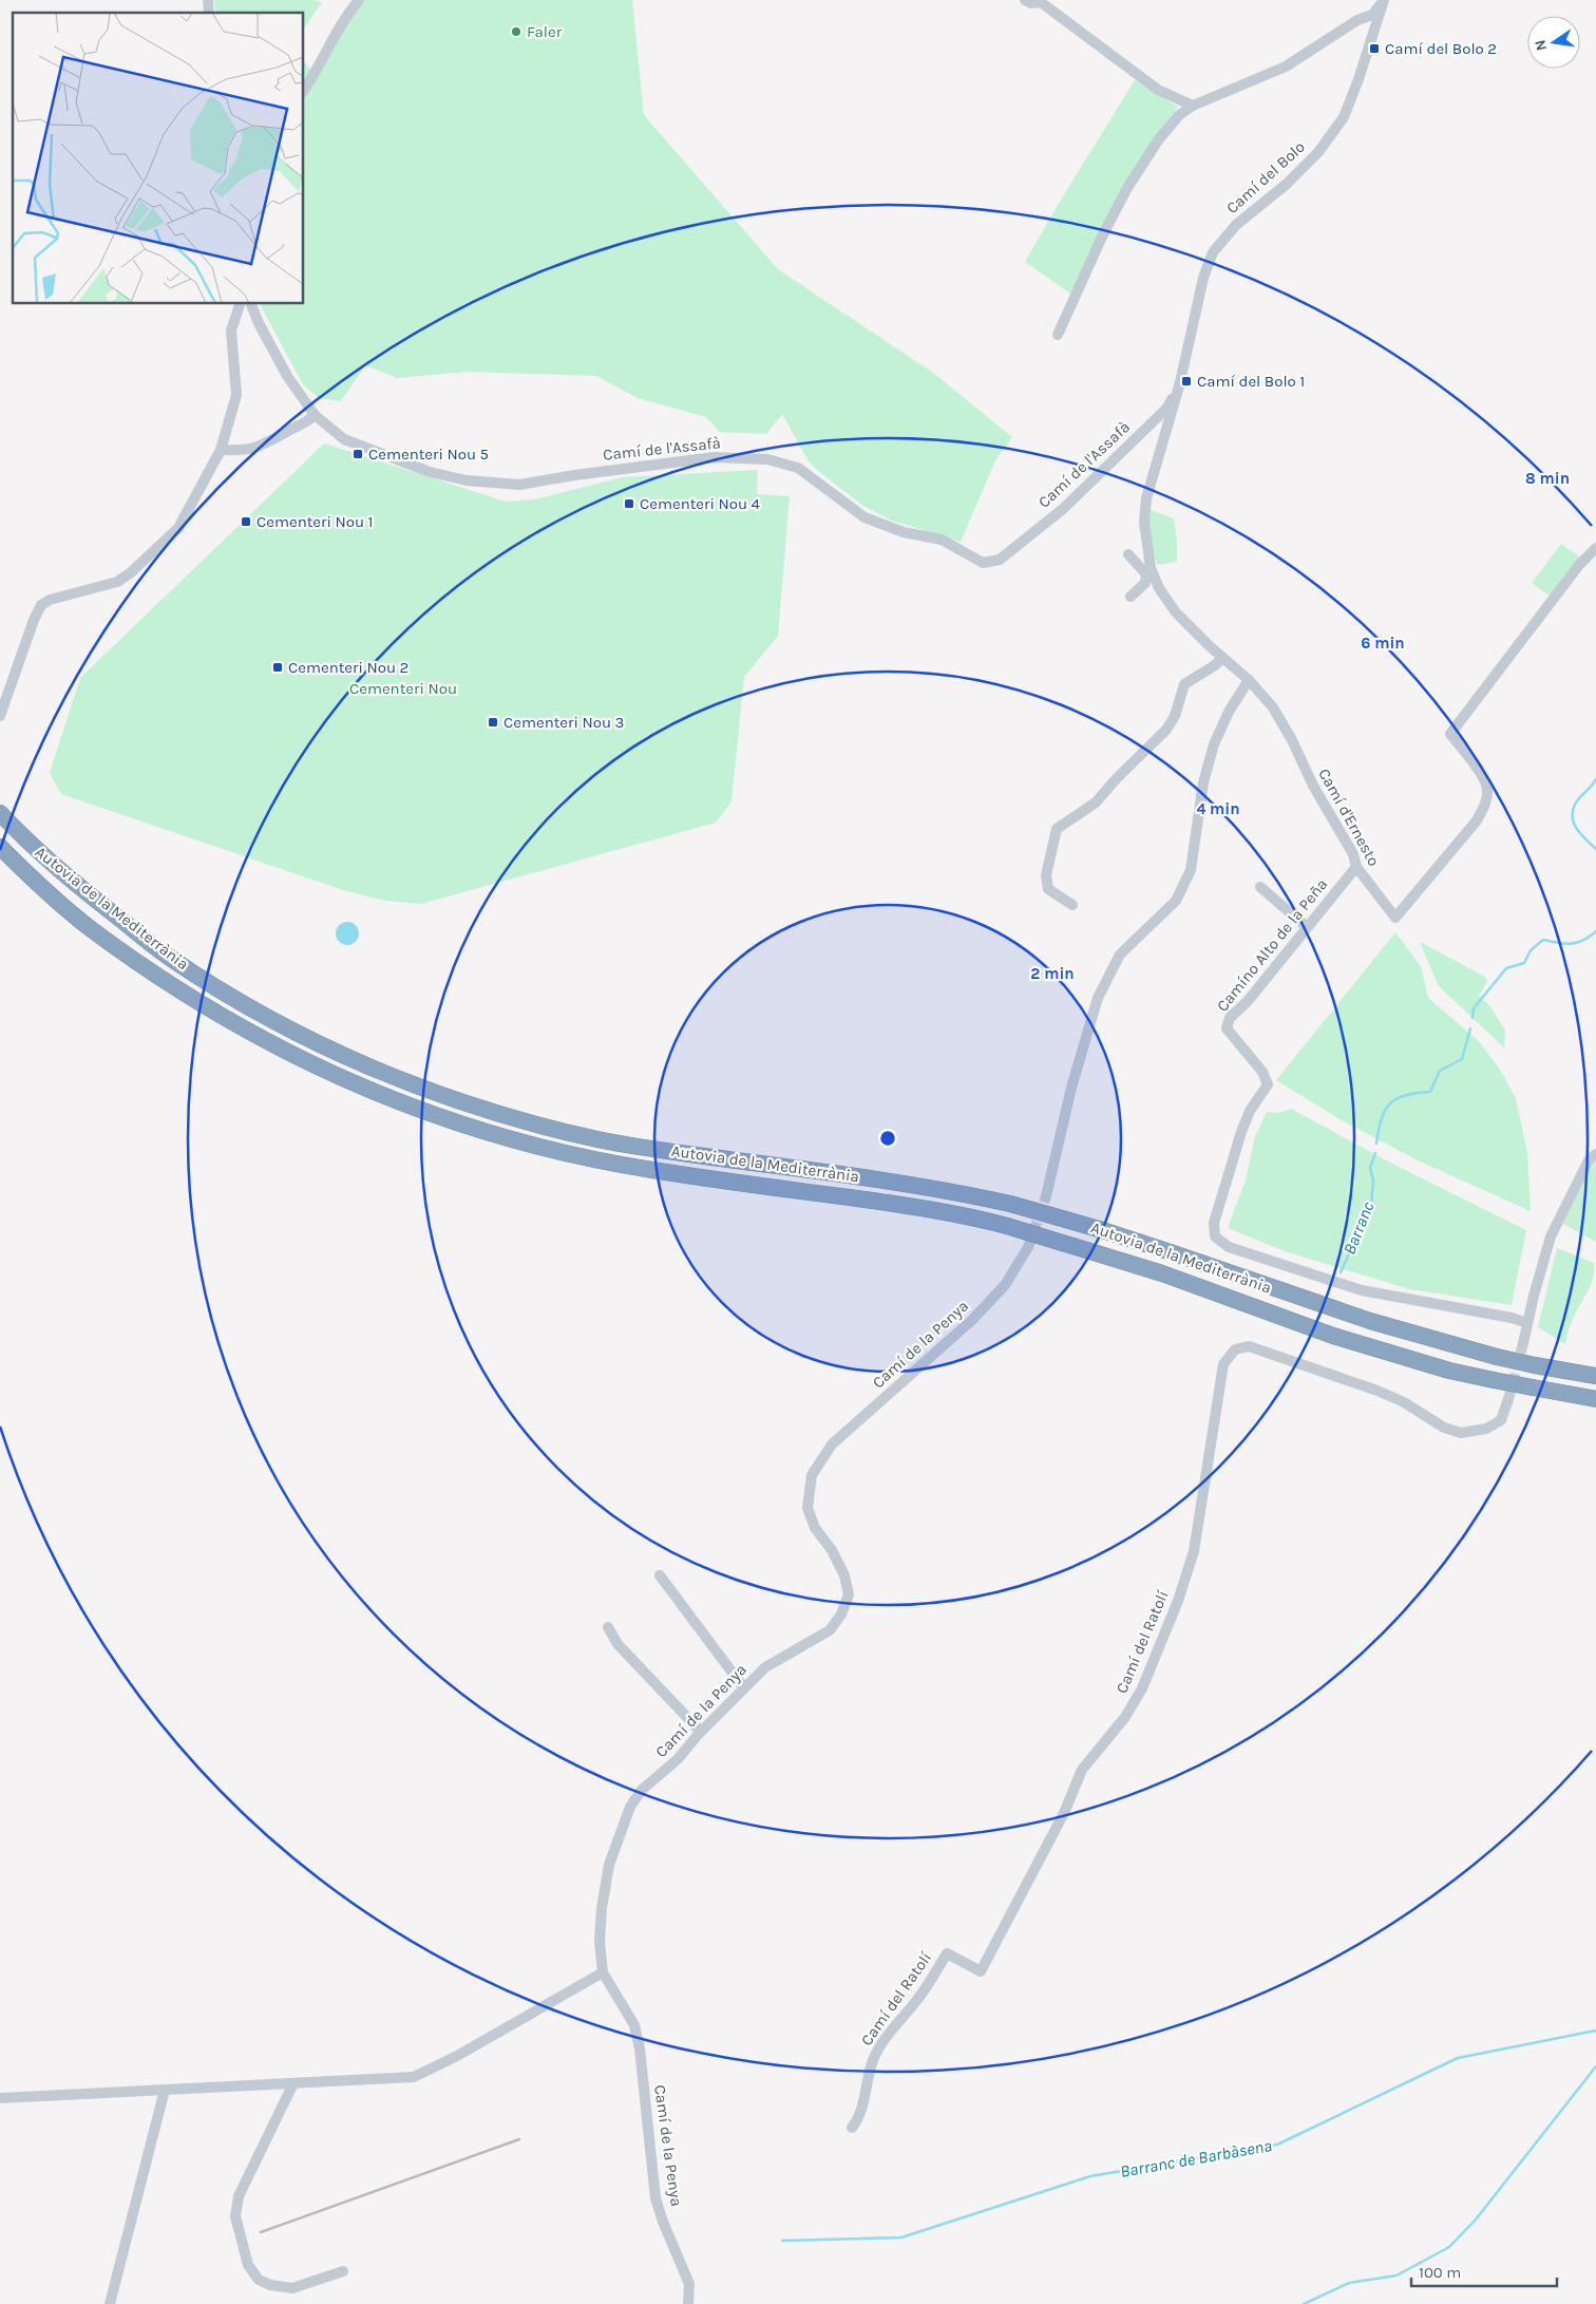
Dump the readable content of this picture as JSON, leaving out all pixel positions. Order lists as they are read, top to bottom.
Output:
{
  "streets": {
    "highway": ["Autovia de la Mediterrània"],
    "street": [
      "Camí del Bolo",
      "Camí de l'Assafà",
      "Camí d'Ernesto",
      "Camíno Alto de la Peña",
      "Camí de la Penya",
      "Camí del Ratolí"
    ]
  },
  "crossings": [
    ["Camí del Bolo", "Camí de l'Assafà"],
    ["Camí del Bolo", "Camí d'Ernesto"],
    ["Camí de l'Assafà", "Camí d'Ernesto"],
    ["Camí d'Ernesto", "Camíno Alto de la Peña"]
  ],
  "water": ["Barranc", "Barranc de Barbàsena"],
  "parks": ["Cementeri Nou"],
  "places": {
    "other": ["Faler"],
    "transit": [
      "Camí del Bolo 2",
      "Camí del Bolo 1",
      "Cementeri Nou 5",
      "Cementeri Nou 4",
      "Cementeri Nou 1",
      "Cementeri Nou 2",
      "Cementeri Nou 3"
    ]
  },
  "scale_bar": "100 m",
  "north": "left",
  "rings": [
    "8 min",
    "6 min",
    "4 min",
    "2 min"
  ]
}
